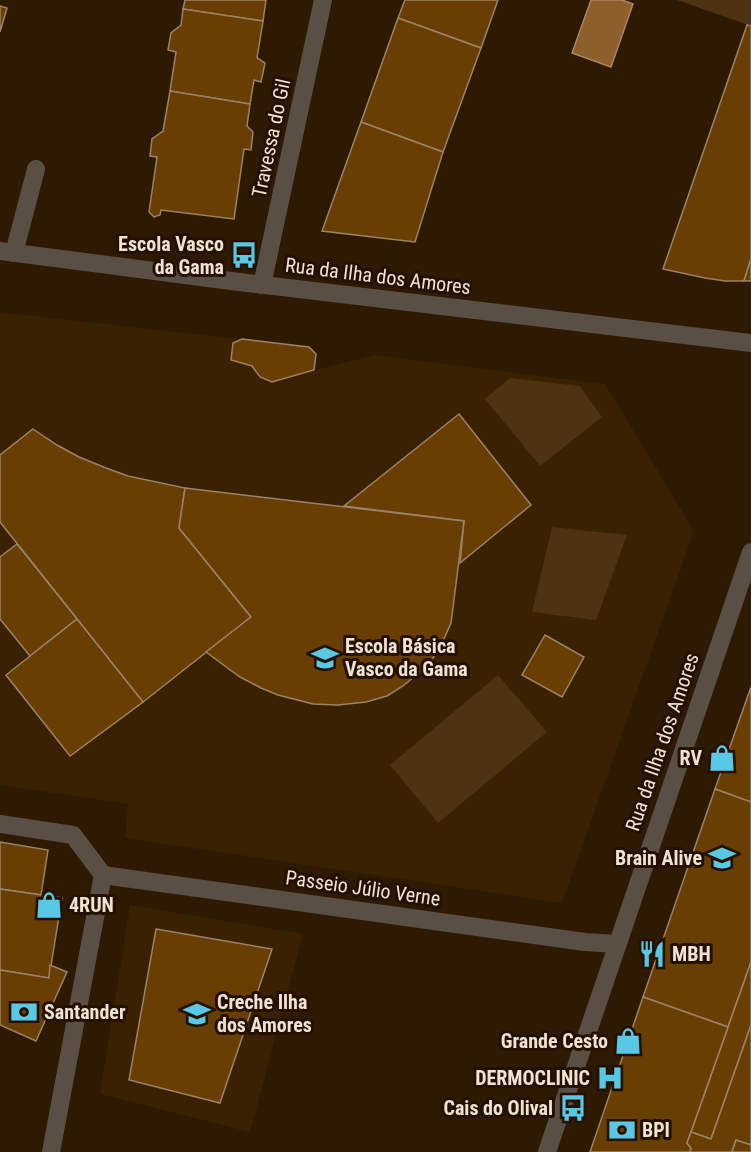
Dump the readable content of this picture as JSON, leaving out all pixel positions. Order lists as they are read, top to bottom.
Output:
{
  "streets": {
    "street": ["Travessa do Gil", "Rua da Ilha dos Amores", "Passeio Júlio Verne"]
  },
  "crossings": [
    ["Travessa do Gil", "Rua da Ilha dos Amores"],
    ["Rua da Ilha dos Amores", "Passeio Júlio Verne"]
  ],
  "places": {
    "bus stop": ["Escola Vasco da Gama", "Cais do Olival"],
    "school or university": ["Escola Básica Vasco da Gama", "Brain Alive", "Creche Ilha dos Amores"],
    "shop": ["RV", "4RUN", "Grande Cesto"],
    "restaurant": ["MBH"],
    "bank": ["Santander", "BPI"],
    "hospital": ["DERMOCLINIC"]
  }
}
